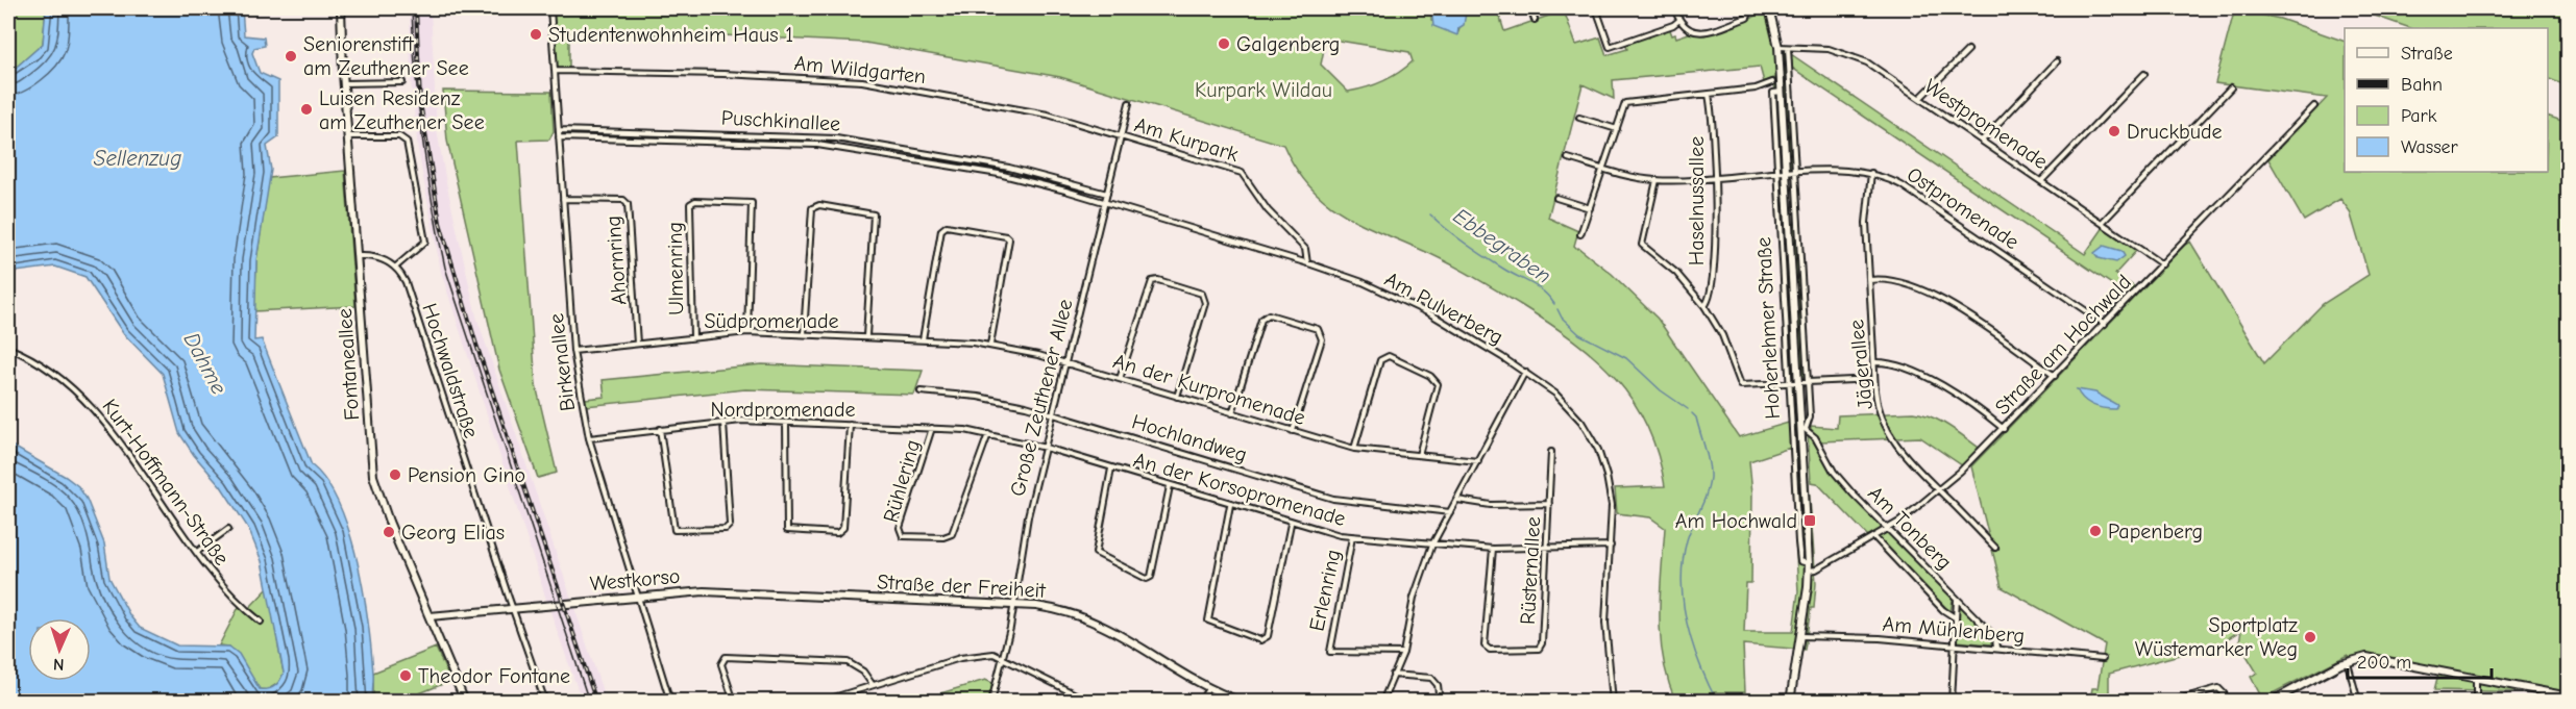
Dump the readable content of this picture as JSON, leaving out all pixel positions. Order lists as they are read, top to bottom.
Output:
{
  "streets": {
    "street": [
      "Am Wildgarten",
      "Puschkinallee",
      "Westpromenade",
      "Am Kurpark",
      "Haselnussallee",
      "Ostpromenade",
      "Ahornring",
      "Ulmenring",
      "Am Pulverberg",
      "Südpromenade",
      "Hoherlehmer Straße",
      "Straße am Hochwald",
      "Birkenallee",
      "Fontaneallee",
      "Jägerallee",
      "Hochwaldstraße",
      "An der Kurpromenade",
      "Große Zeuthener Allee",
      "Nordpromenade",
      "Hochlandweg",
      "Rühlering",
      "Kurt-Hoffmann-Straße",
      "An der Korsopromenade",
      "Am Tonberg",
      "Rüsternallee",
      "Westkorso",
      "Straße der Freiheit",
      "Erlenring",
      "Am Mühlenberg"
    ]
  },
  "crossings": [
    ["Am Wildgarten", "Am Kurpark"],
    ["Am Wildgarten", "Birkenallee"],
    ["Puschkinallee", "Am Pulverberg"],
    ["Puschkinallee", "Birkenallee"],
    ["Puschkinallee", "Große Zeuthener Allee"],
    ["Westpromenade", "Hoherlehmer Straße"],
    ["Westpromenade", "Straße am Hochwald"],
    ["Am Kurpark", "Am Pulverberg"],
    ["Am Kurpark", "Große Zeuthener Allee"],
    ["Haselnussallee", "Ostpromenade"],
    ["Ostpromenade", "Hoherlehmer Straße"],
    ["Ostpromenade", "Straße am Hochwald"],
    ["Ostpromenade", "Jägerallee"],
    ["Ahornring", "Südpromenade"],
    ["Ahornring", "Birkenallee"],
    ["Ulmenring", "Südpromenade"],
    ["Am Pulverberg", "Große Zeuthener Allee"],
    ["Am Pulverberg", "An der Korsopromenade"],
    ["Südpromenade", "Birkenallee"],
    ["Südpromenade", "An der Kurpromenade"],
    ["Hoherlehmer Straße", "Straße am Hochwald"],
    ["Hoherlehmer Straße", "Am Tonberg"],
    ["Hoherlehmer Straße", "Am Mühlenberg"],
    ["Straße am Hochwald", "Jägerallee"],
    ["Straße am Hochwald", "Am Tonberg"],
    ["Birkenallee", "Nordpromenade"],
    ["Birkenallee", "Westkorso"],
    ["Fontaneallee", "Westkorso"],
    ["Hochwaldstraße", "Westkorso"],
    ["An der Kurpromenade", "Große Zeuthener Allee"],
    ["Große Zeuthener Allee", "Hochlandweg"],
    ["Große Zeuthener Allee", "An der Korsopromenade"],
    ["Große Zeuthener Allee", "Straße der Freiheit"],
    ["Nordpromenade", "An der Korsopromenade"],
    ["Rühlering", "An der Korsopromenade"],
    ["An der Korsopromenade", "Rüsternallee"],
    ["An der Korsopromenade", "Erlenring"],
    ["Am Tonberg", "Am Mühlenberg"],
    ["Westkorso", "Straße der Freiheit"]
  ],
  "water": ["Sellenzug", "Ebbegraben", "Dahme"],
  "parks": ["Kurpark Wildau"],
  "places": {
    "other": [
      "Studentenwohnheim Haus 1",
      "Galgenberg",
      "Seniorenstift am Zeuthener See",
      "Luisen Residenz am Zeuthener See",
      "Druckbude",
      "Pension Gino",
      "Papenberg",
      "Georg Elias",
      "Sportplatz Wüstemarker Weg",
      "Theodor Fontane"
    ],
    "transit": ["Am Hochwald"]
  },
  "legend": [
    "Straße",
    "Bahn",
    "Park",
    "Wasser"
  ],
  "scale_bar": "200 m",
  "north": "bottom"
}
